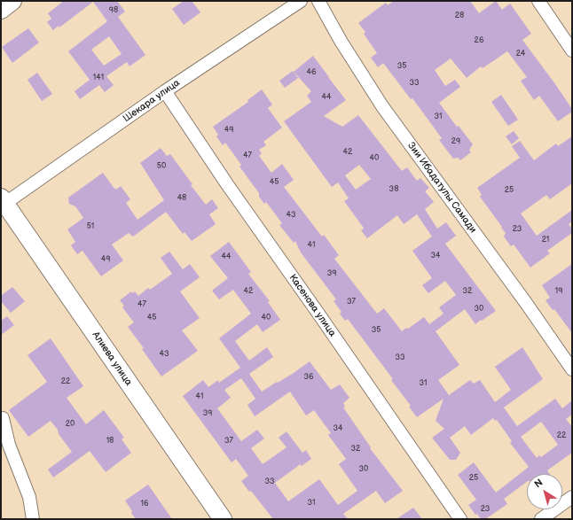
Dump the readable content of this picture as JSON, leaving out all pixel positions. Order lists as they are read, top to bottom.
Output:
{
  "streets": {
    "street": [
      "Шекара улица",
      "Зии Ибадатулы Самади",
      "Касенова улица",
      "Алиева улица"
    ]
  },
  "crossings": [
    ["Шекара улица", "Касенова улица"],
    ["Шекара улица", "Алиева улица"]
  ],
  "house_numbers": [
    "98",
    "28",
    "26",
    "24",
    "35",
    "46",
    "141",
    "33",
    "44",
    "31",
    "49",
    "29",
    "42",
    "47",
    "40",
    "50",
    "45",
    "38",
    "25",
    "48",
    "43",
    "51",
    "23",
    "21",
    "41",
    "34",
    "44",
    "49",
    "39",
    "42",
    "32",
    "19",
    "37",
    "47",
    "30",
    "45",
    "40",
    "35",
    "43",
    "33",
    "36",
    "22",
    "31",
    "41",
    "39",
    "20",
    "34",
    "22",
    "18",
    "37",
    "32",
    "30",
    "25",
    "33",
    "31",
    "16",
    "23"
  ],
  "north": "top left"
}
